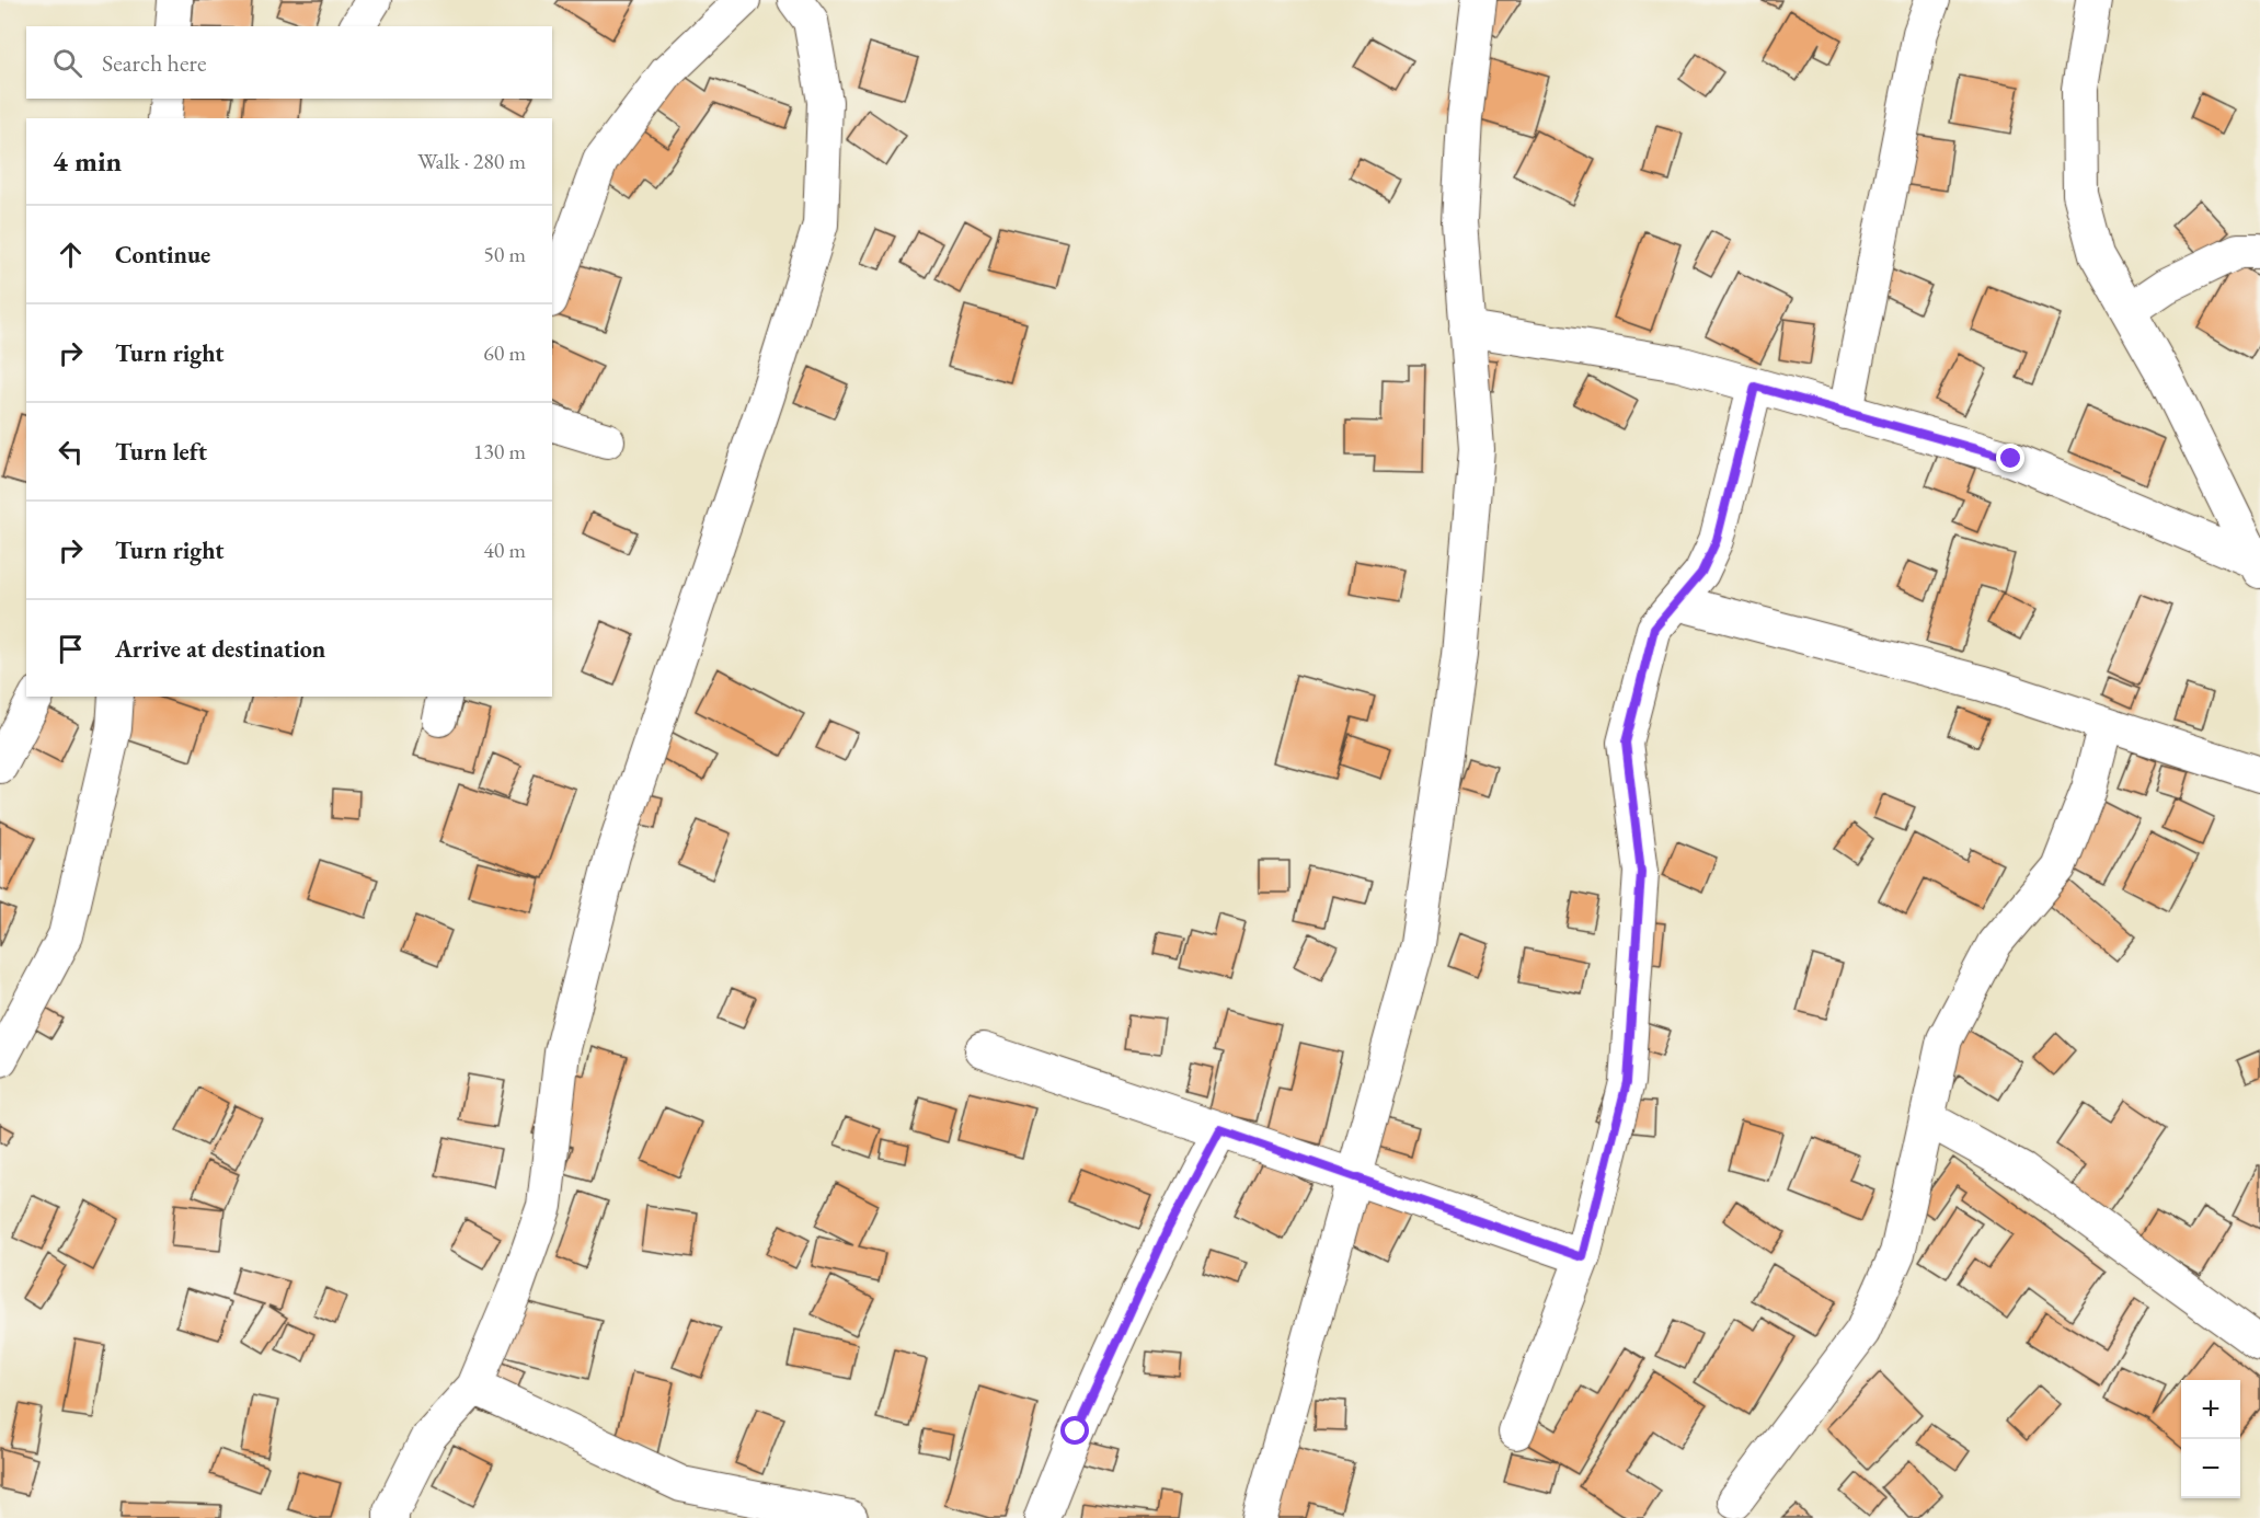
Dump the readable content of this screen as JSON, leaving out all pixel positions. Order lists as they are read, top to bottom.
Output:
{
  "page": {
    "search": "Search here",
    "heading": ["4 min", "Walk · 280 m"],
    "list": [
      ["Continue", "50 m"],
      ["Turn right", "60 m"],
      ["Turn left", "130 m"],
      ["Turn right", "40 m"],
      "Arrive at destination"
    ],
    "map_buttons": ["+", "−"]
  }
}
